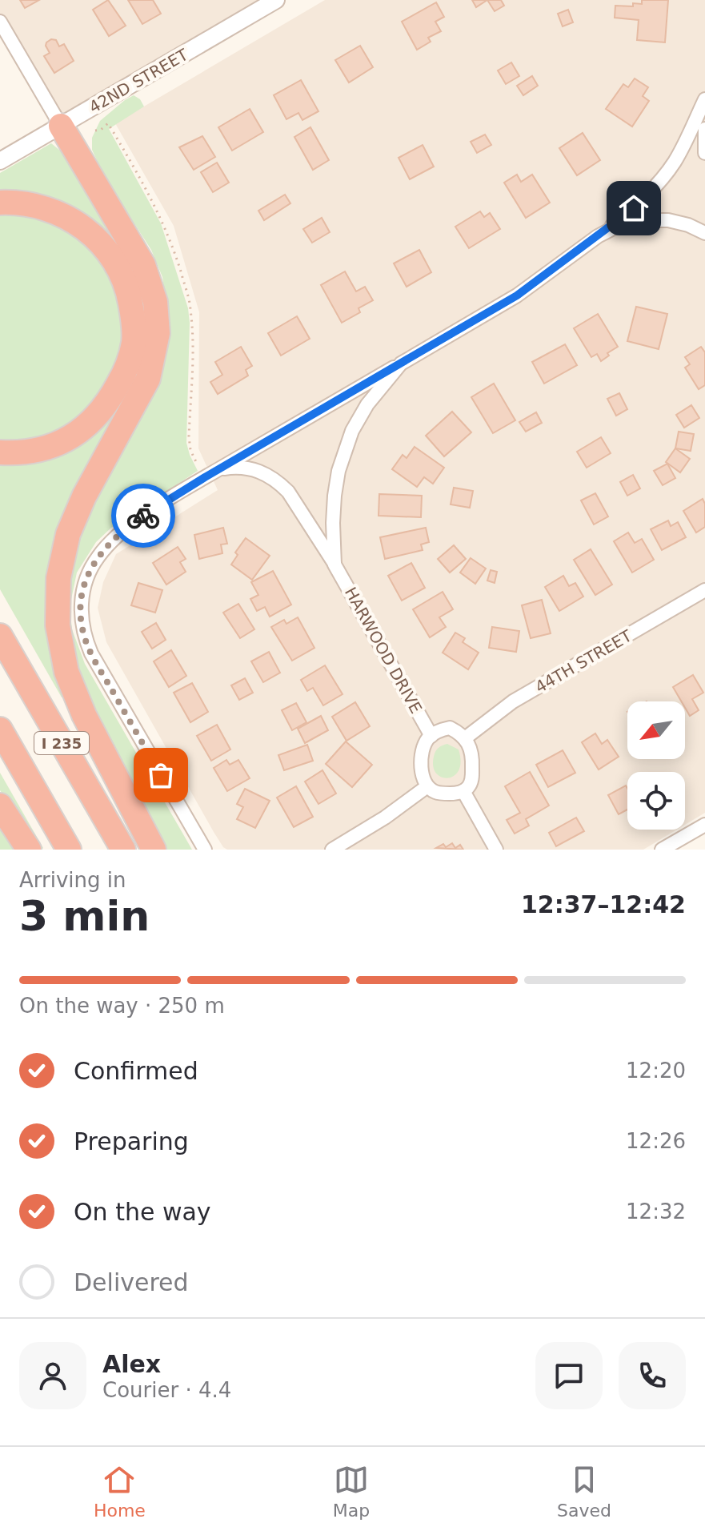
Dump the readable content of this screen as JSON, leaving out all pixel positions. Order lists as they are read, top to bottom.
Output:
{
  "streets": {
    "highway": ["I 235"],
    "street": ["42ND STREET", "HARWOOD DRIVE", "44TH STREET"]
  },
  "crossings": [
    ["HARWOOD DRIVE", "44TH STREET"]
  ],
  "north": "bottom left",
  "page": {
    "heading": ["3 min", "Arriving in", "12:37–12:42"],
    "panel": ["Alex", "Courier · 4.4"],
    "bar": "On the way · 250 m",
    "list": [
      ["Confirmed", "12:20"],
      ["Preparing", "12:26"],
      ["On the way", "12:32"],
      "Delivered"
    ],
    "tabs": ["Home", "Map", "Saved"]
  }
}
